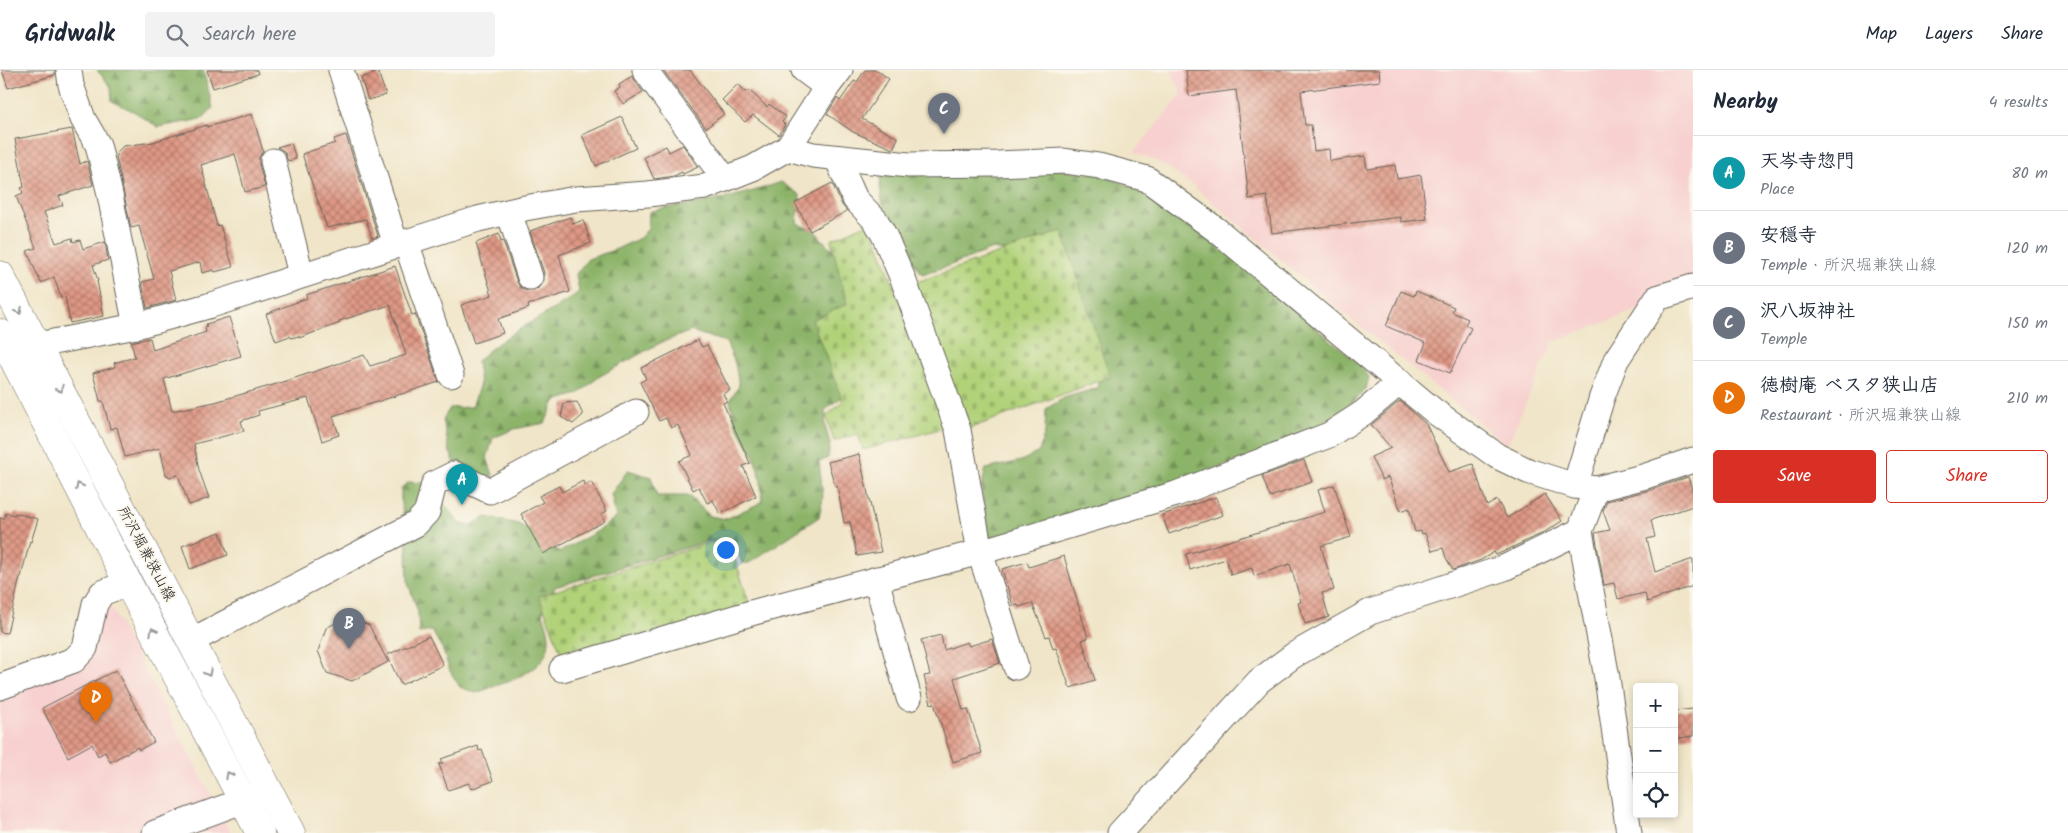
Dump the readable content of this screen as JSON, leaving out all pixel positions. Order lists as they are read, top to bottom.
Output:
{
  "streets": {
    "main road": ["所沢堀兼狭山線"]
  },
  "page": {
    "header": "Gridwalk",
    "search": "Search here",
    "nav": ["Map", "Layers", "Share"],
    "heading": ["Nearby", "4 results"],
    "pins": [
      "C",
      "A",
      "B",
      "D"
    ],
    "list": [
      {
        "mark": "A",
        "name": "天岑寺惣門",
        "note": "Place",
        "value": "80 m"
      },
      {
        "mark": "B",
        "name": "安穏寺",
        "note": "Temple · 所沢堀兼狭山線",
        "value": "120 m"
      },
      {
        "mark": "C",
        "name": "沢八坂神社",
        "note": "Temple",
        "value": "150 m"
      },
      {
        "mark": "D",
        "name": "徳樹庵 ベスタ狭山店",
        "note": "Restaurant · 所沢堀兼狭山線",
        "value": "210 m"
      }
    ],
    "buttons": ["Save", "Share"],
    "map_buttons": ["+", "−"]
  }
}
